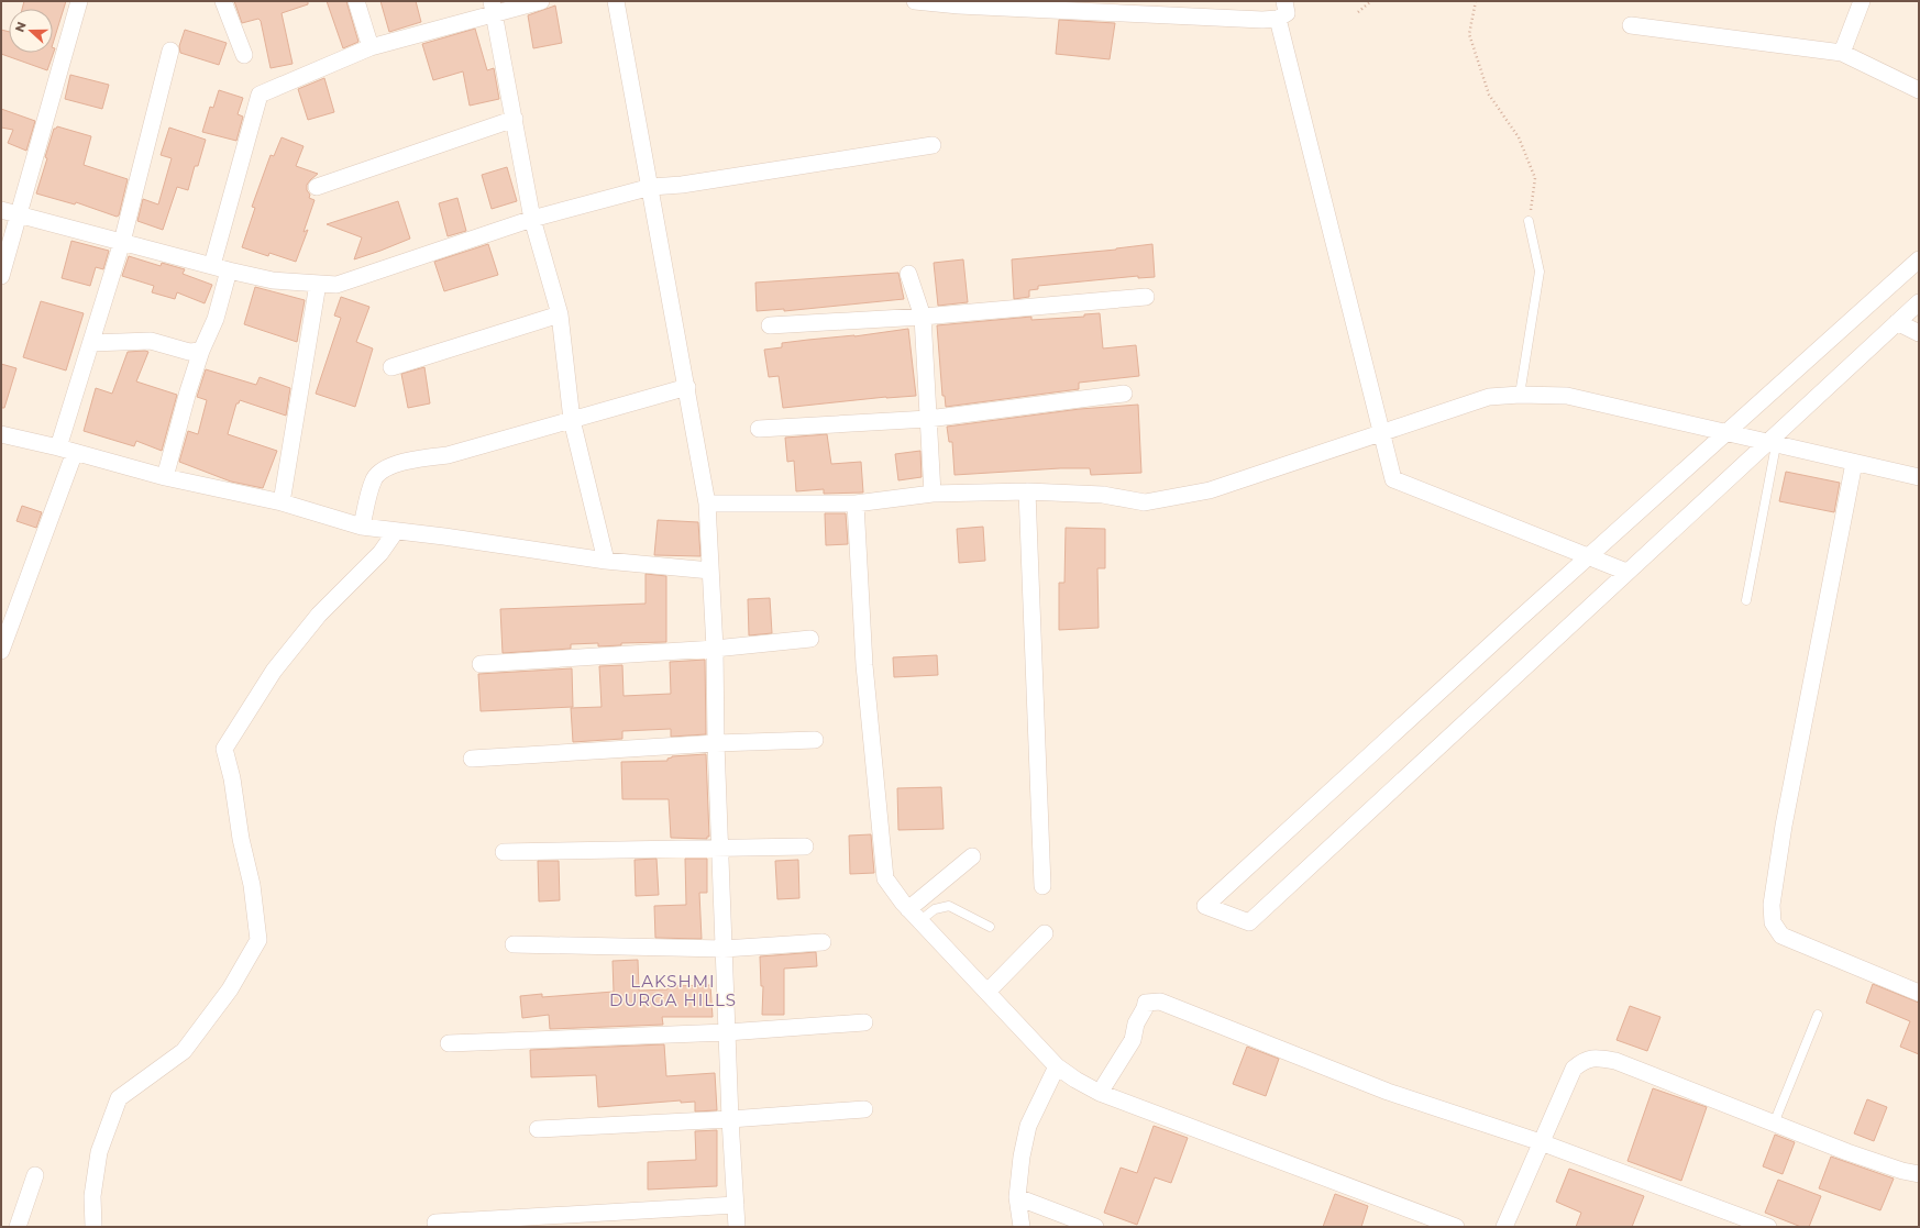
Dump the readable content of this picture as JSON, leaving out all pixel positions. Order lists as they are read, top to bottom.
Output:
{
  "districts": ["LAKSHMI DURGA HILLS"],
  "north": "left"
}
